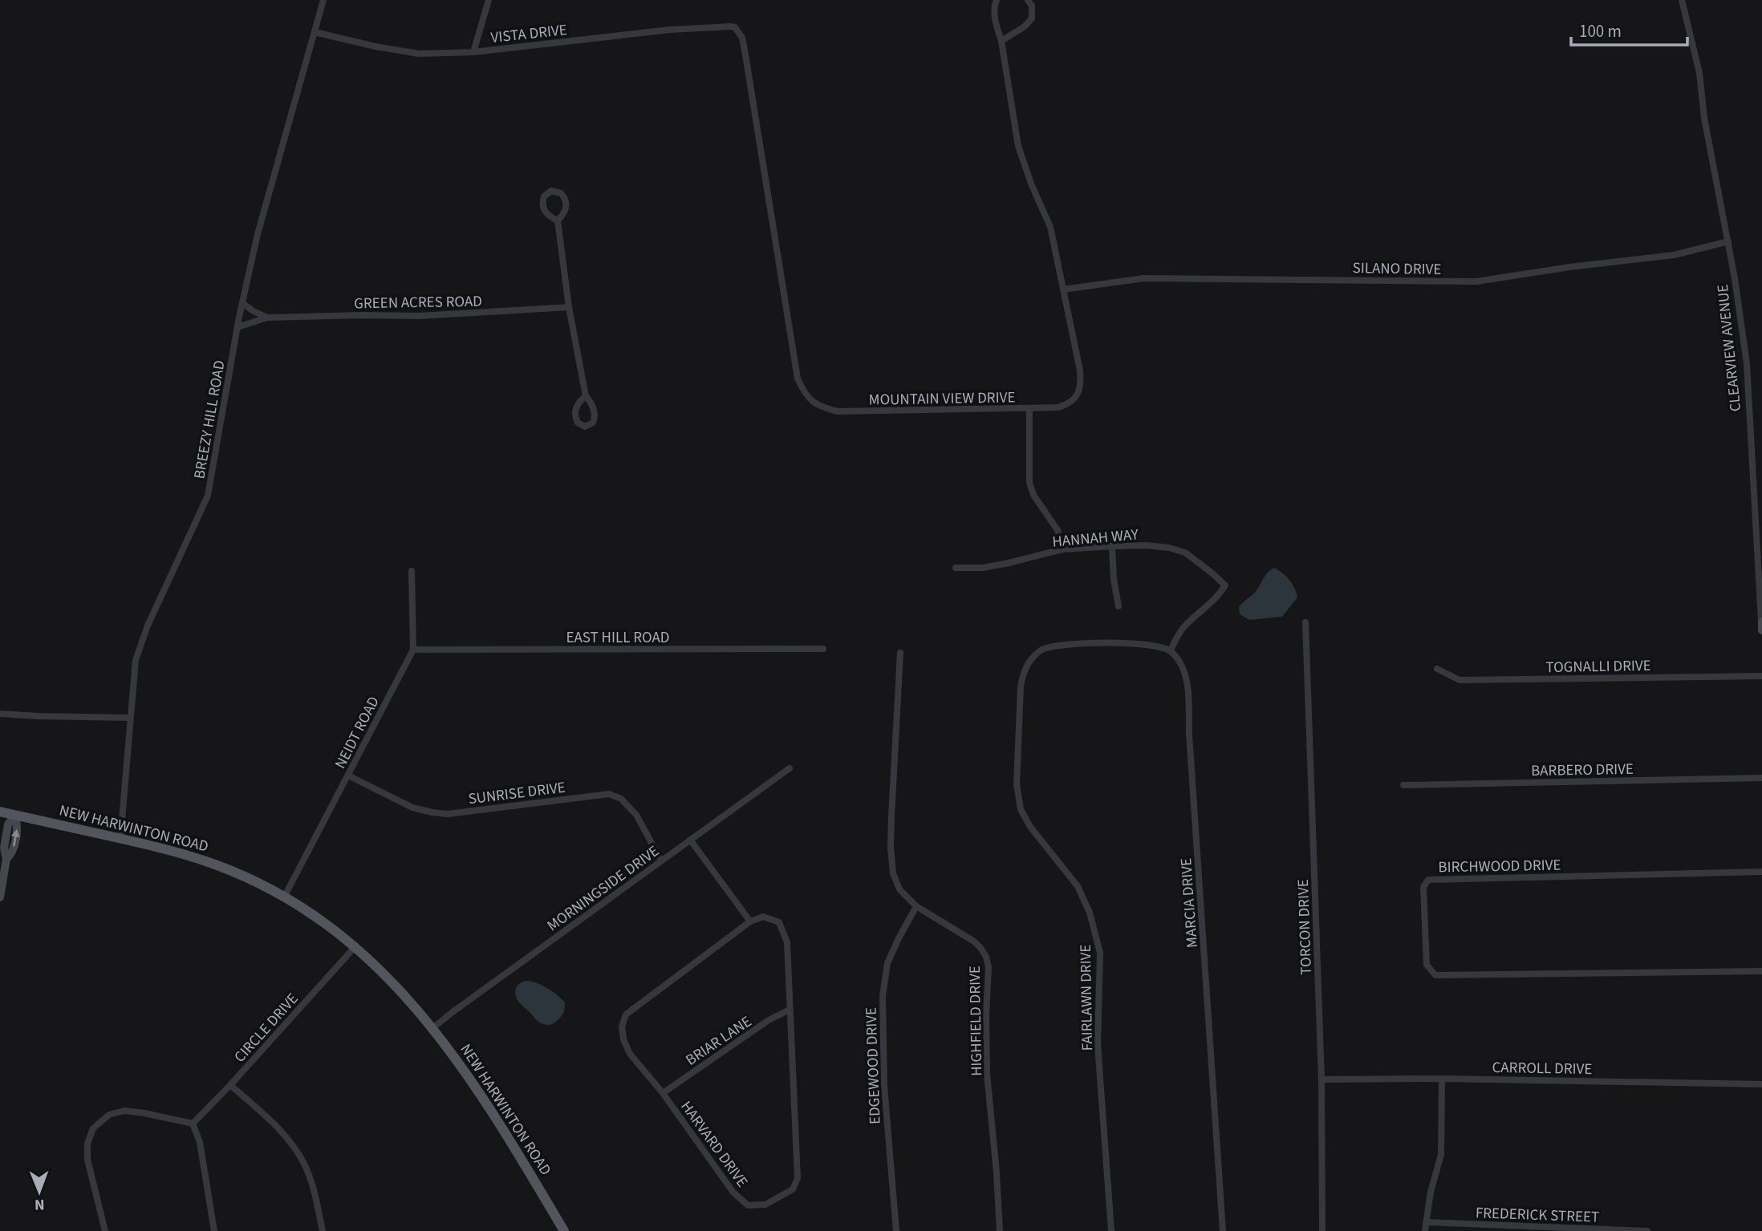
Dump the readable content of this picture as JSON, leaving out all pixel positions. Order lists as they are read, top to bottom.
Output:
{
  "streets": {
    "main road": ["CLEARVIEW AVENUE", "NEW HARWINTON ROAD"],
    "street": [
      "VISTA DRIVE",
      "SILANO DRIVE",
      "GREEN ACRES ROAD",
      "MOUNTAIN VIEW DRIVE",
      "BREEZY HILL ROAD",
      "HANNAH WAY",
      "EAST HILL ROAD",
      "TOGNALLI DRIVE",
      "NEIDT ROAD",
      "BARBERO DRIVE",
      "SUNRISE DRIVE",
      "BIRCHWOOD DRIVE",
      "MORNINGSIDE DRIVE",
      "MARCIA DRIVE",
      "TORCON DRIVE",
      "FAIRLAWN DRIVE",
      "HIGHFIELD DRIVE",
      "CIRCLE DRIVE",
      "BRIAR LANE",
      "EDGEWOOD DRIVE",
      "CARROLL DRIVE",
      "HARVARD DRIVE",
      "FREDERICK STREET"
    ]
  },
  "crossings": [
    ["VISTA DRIVE", "MOUNTAIN VIEW DRIVE"],
    ["VISTA DRIVE", "BREEZY HILL ROAD"],
    ["SILANO DRIVE", "CLEARVIEW AVENUE"],
    ["SILANO DRIVE", "MOUNTAIN VIEW DRIVE"],
    ["GREEN ACRES ROAD", "BREEZY HILL ROAD"],
    ["BREEZY HILL ROAD", "NEW HARWINTON ROAD"],
    ["HANNAH WAY", "MARCIA DRIVE"],
    ["HANNAH WAY", "FAIRLAWN DRIVE"],
    ["EAST HILL ROAD", "NEIDT ROAD"],
    ["NEIDT ROAD", "SUNRISE DRIVE"],
    ["NEIDT ROAD", "NEW HARWINTON ROAD"],
    ["SUNRISE DRIVE", "MORNINGSIDE DRIVE"],
    ["NEW HARWINTON ROAD", "MORNINGSIDE DRIVE"],
    ["NEW HARWINTON ROAD", "CIRCLE DRIVE"],
    ["MARCIA DRIVE", "FAIRLAWN DRIVE"],
    ["TORCON DRIVE", "CARROLL DRIVE"],
    ["HIGHFIELD DRIVE", "EDGEWOOD DRIVE"],
    ["BRIAR LANE", "HARVARD DRIVE"]
  ],
  "scale_bar": "100 m",
  "north": "bottom"
}
